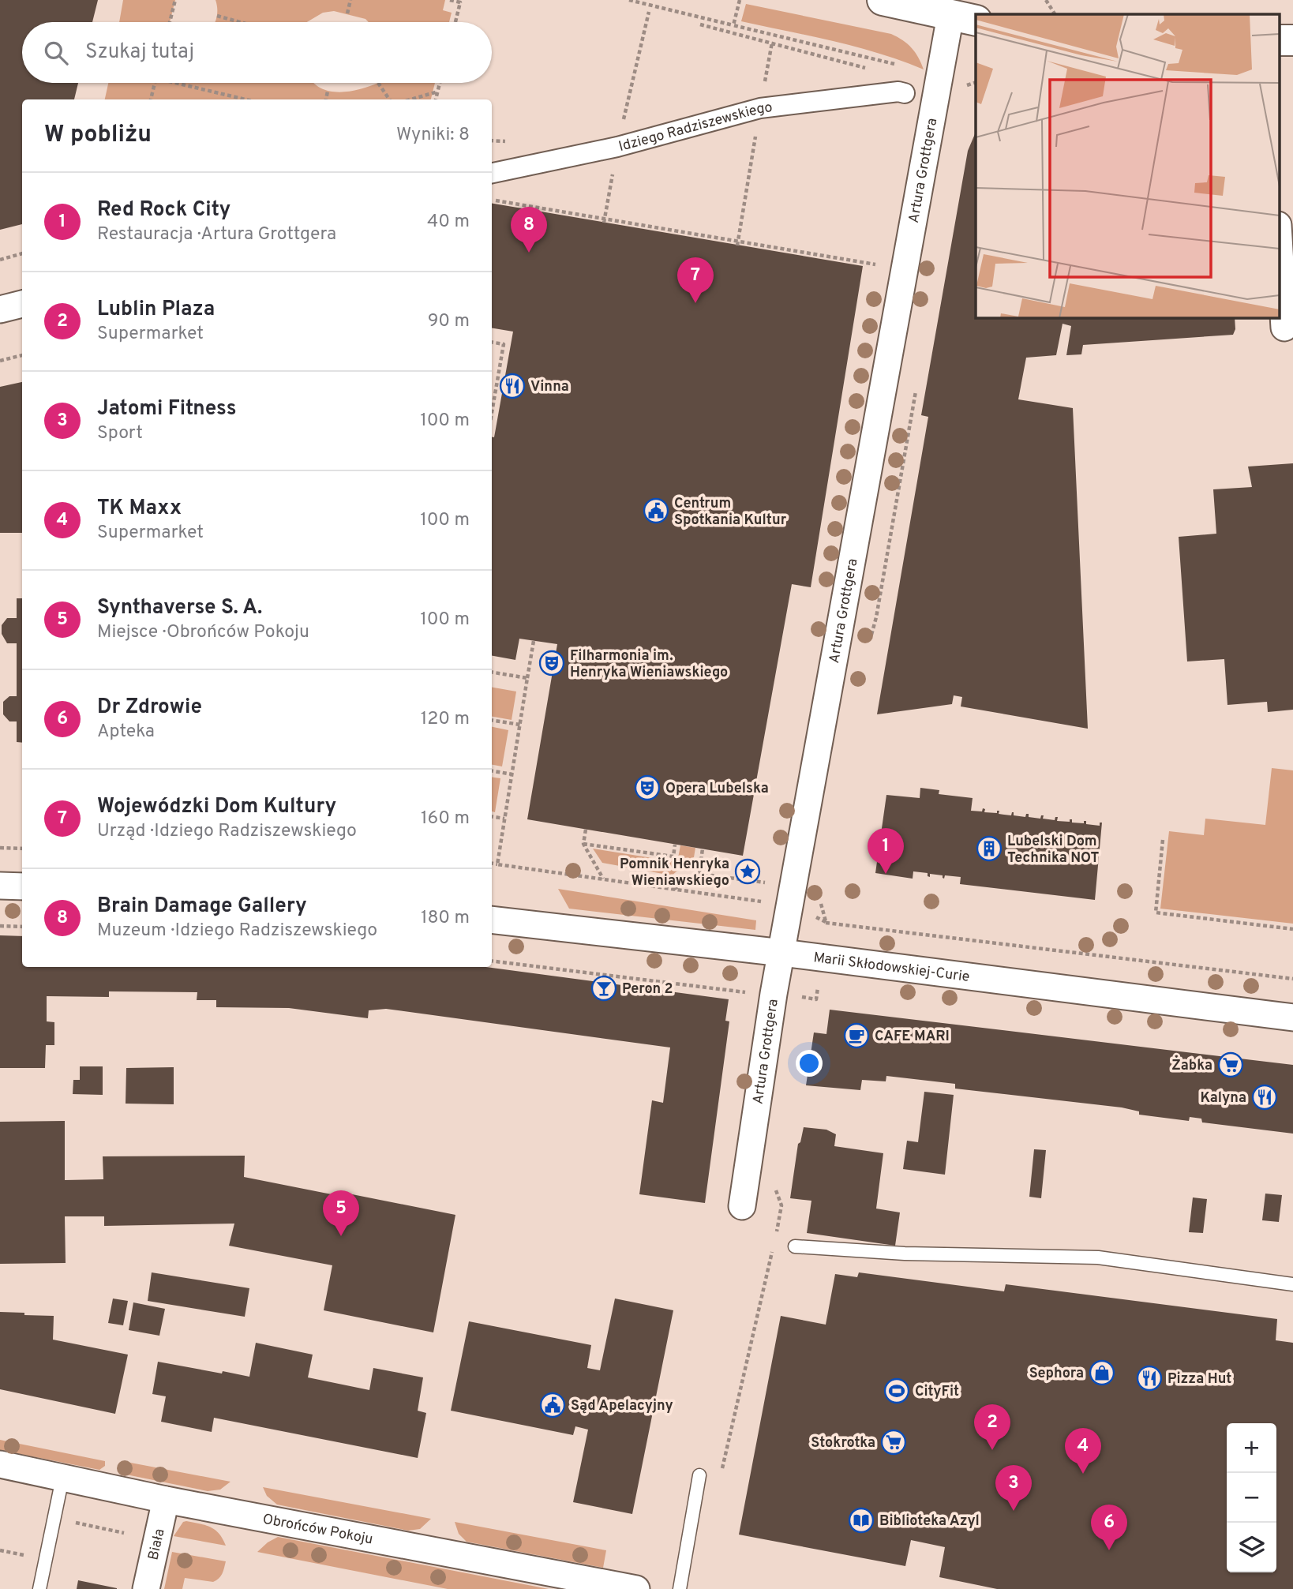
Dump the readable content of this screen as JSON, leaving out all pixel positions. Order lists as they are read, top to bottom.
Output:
{
  "streets": {
    "street": [
      "Idziego Radziszewskiego",
      "Artura Grottgera",
      "Marii Skłodowskiej-Curie",
      "Obrońców Pokoju",
      "Biała"
    ]
  },
  "crossings": [
    ["Artura Grottgera", "Marii Skłodowskiej-Curie"],
    ["Obrońców Pokoju", "Biała"]
  ],
  "places": {
    "restaurant": ["Vinna", "Kalyna", "Pizza Hut"],
    "public building": ["Centrum Spotkania Kultur", "Sąd Apelacyjny"],
    "theatre": ["Filharmonia im. Henryka Wieniawskiego", "Opera Lubelska"],
    "building": ["Lubelski Dom Technika NOT"],
    "place": ["Pomnik Henryka Wieniawskiego"],
    "bar": ["Peron 2"],
    "cafe": ["CAFE MARI"],
    "supermarket": ["Żabka", "Stokrotka"],
    "shop": ["Sephora"],
    "sports": ["CityFit"],
    "library": ["Biblioteka Azyl"]
  },
  "page": {
    "search": "Szukaj tutaj",
    "heading": ["W pobliżu", "Wyniki: 8"],
    "list": [
      {
        "mark": "1",
        "name": "Red Rock City",
        "note": "Restauracja · Artura Grottgera",
        "value": "40 m"
      },
      {
        "mark": "2",
        "name": "Lublin Plaza",
        "note": "Supermarket",
        "value": "90 m"
      },
      {
        "mark": "3",
        "name": "Jatomi Fitness",
        "note": "Sport",
        "value": "100 m"
      },
      {
        "mark": "4",
        "name": "TK Maxx",
        "note": "Supermarket",
        "value": "100 m"
      },
      {
        "mark": "5",
        "name": "Synthaverse S. A.",
        "note": "Miejsce · Obrońców Pokoju",
        "value": "100 m"
      },
      {
        "mark": "6",
        "name": "Dr Zdrowie",
        "note": "Apteka",
        "value": "120 m"
      },
      {
        "mark": "7",
        "name": "Wojewódzki Dom Kultury",
        "note": "Urząd · Idziego Radziszewskiego",
        "value": "160 m"
      },
      {
        "mark": "8",
        "name": "Brain Damage Gallery",
        "note": "Muzeum · Idziego Radziszewskiego",
        "value": "180 m"
      }
    ],
    "pins": [
      "8",
      "7",
      "1",
      "5",
      "2",
      "4",
      "3",
      "6"
    ],
    "map_buttons": ["+", "−"]
  }
}
